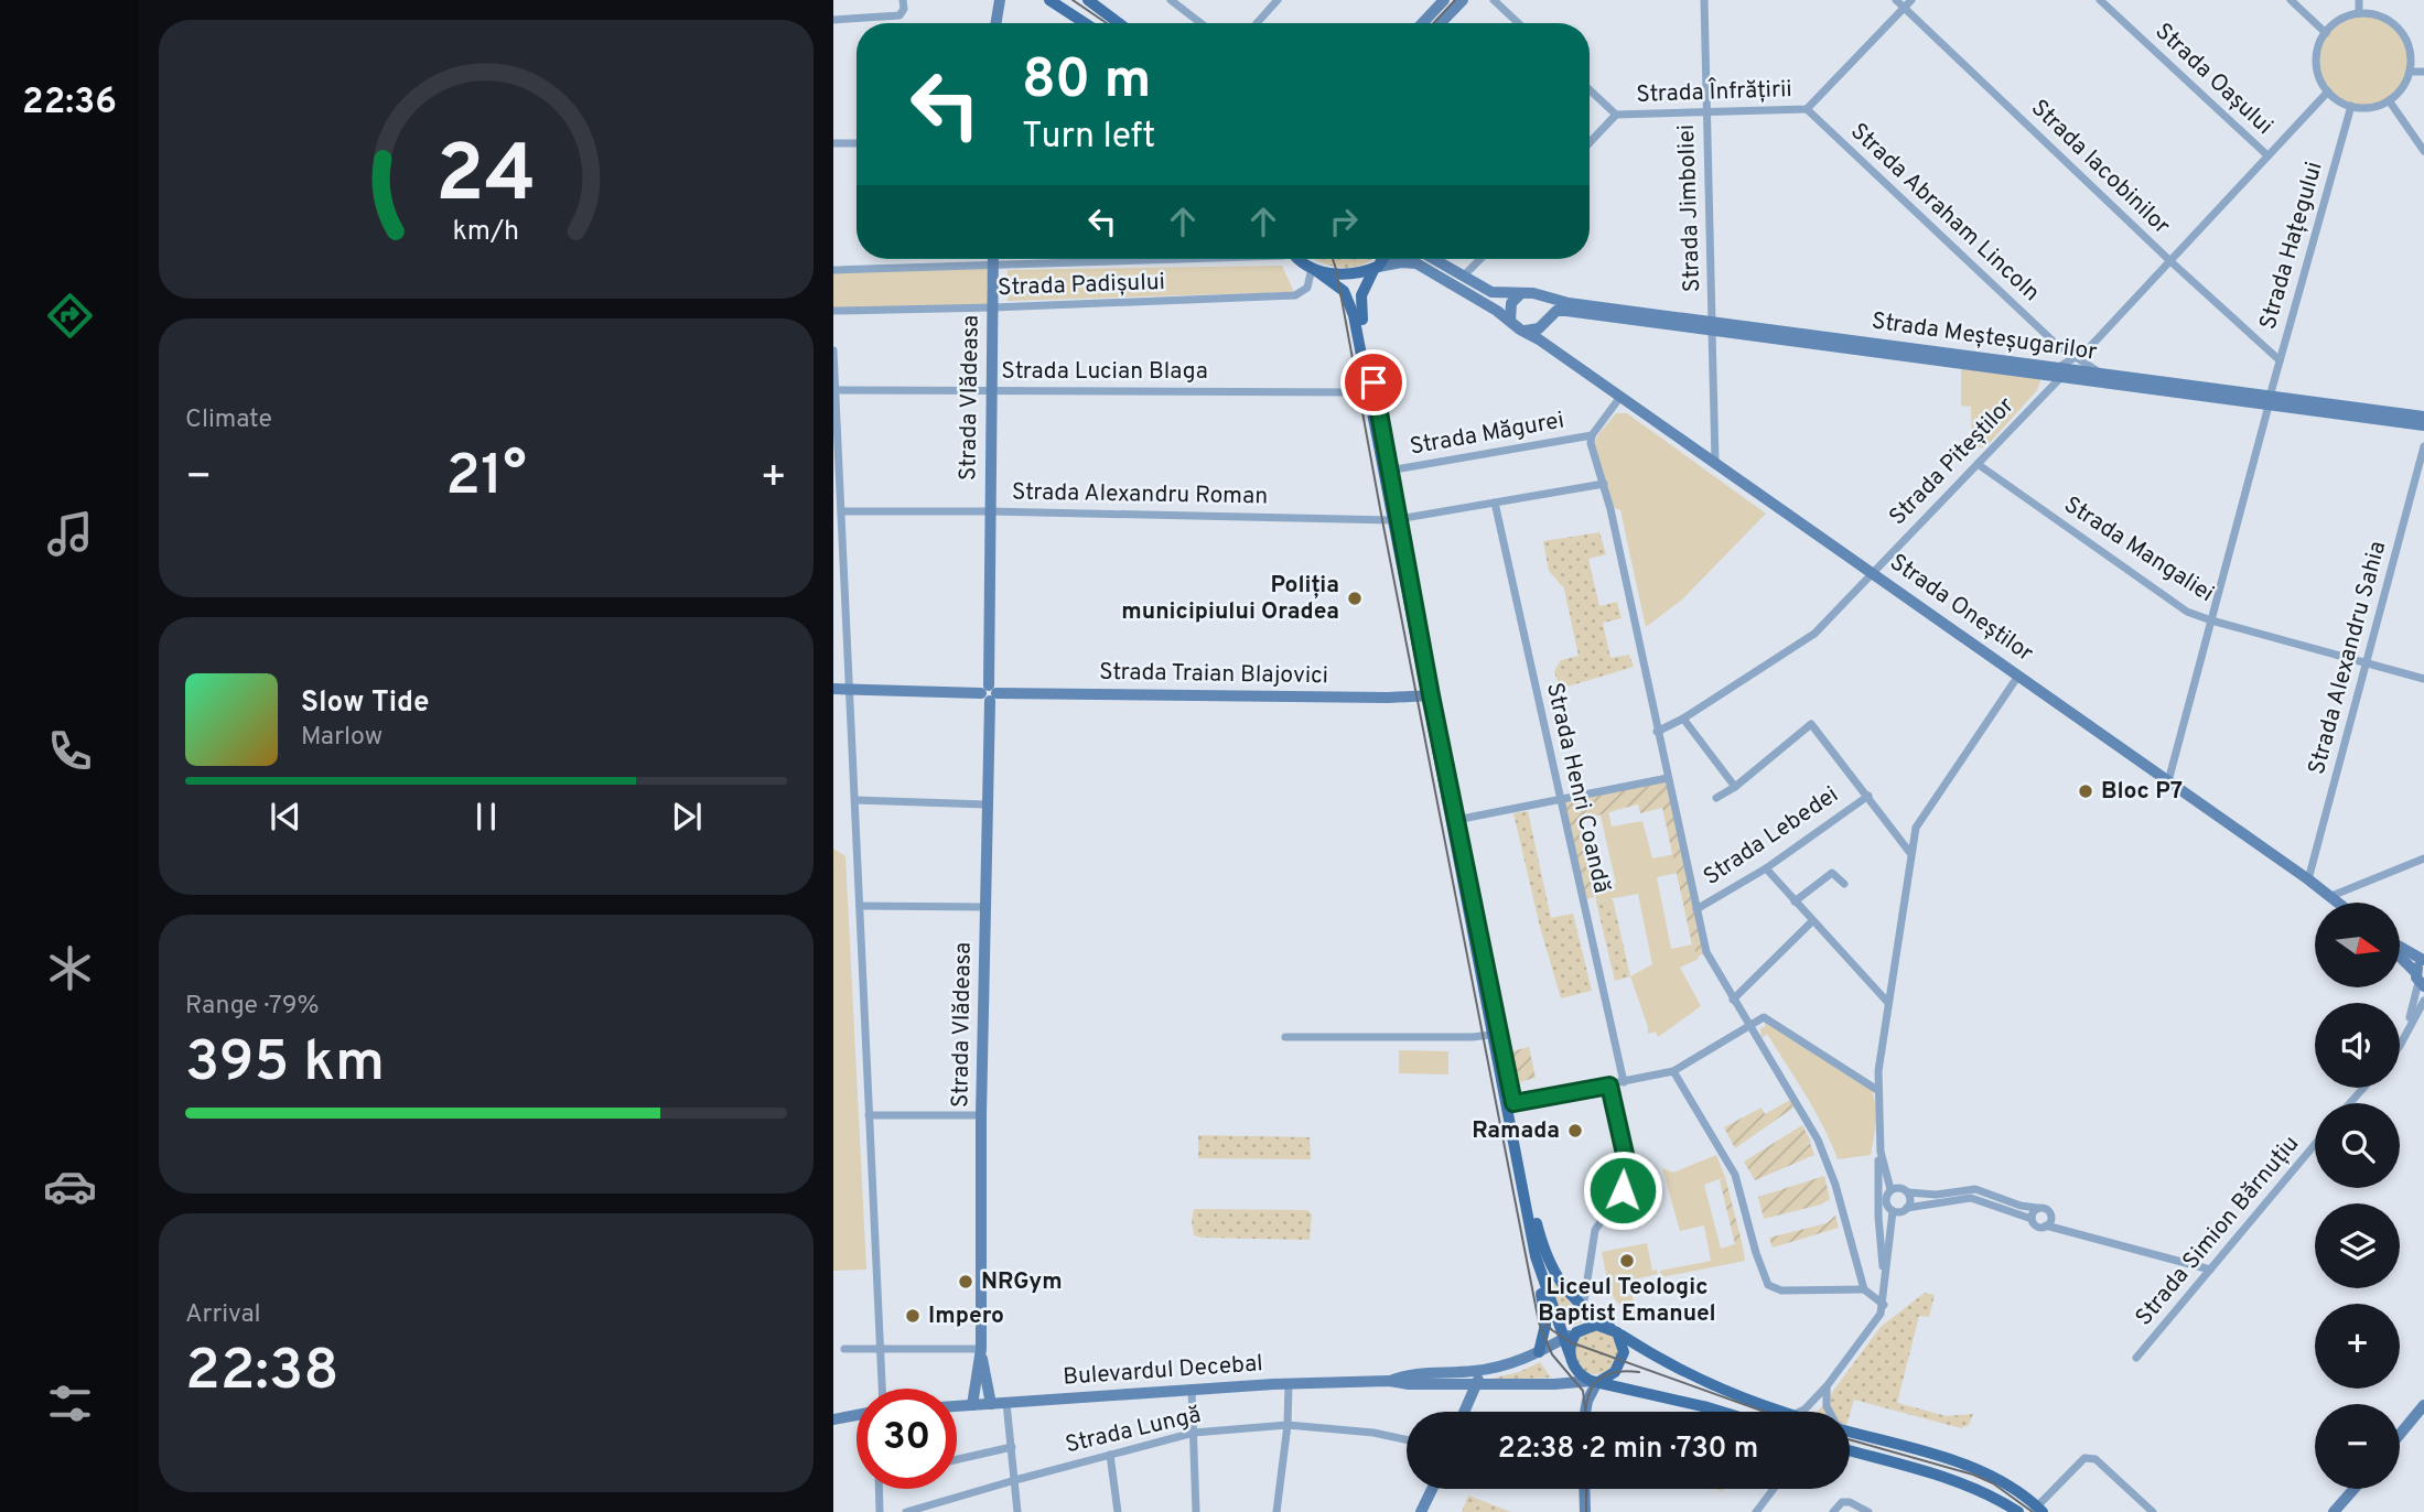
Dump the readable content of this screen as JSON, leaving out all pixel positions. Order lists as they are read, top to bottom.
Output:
{
  "streets": {
    "main road": ["Bulevardul Decebal"],
    "street": [
      "Strada Oașului",
      "Strada Înfrățirii",
      "Strada Iacobinilor",
      "Strada Jimboliei",
      "Strada Abraham Lincoln",
      "Strada Hațegului",
      "Strada Padișului",
      "Strada Meșteșugarilor",
      "Strada Lucian Blaga",
      "Strada Vlădeasa",
      "Strada Măgurei",
      "Strada Piteștilor",
      "Strada Alexandru Roman",
      "Strada Mangaliei",
      "Strada Oneștilor",
      "Strada Alexandru Sahia",
      "Strada Traian Blajovici",
      "Strada Henri Coandă",
      "Strada Lebedei",
      "Strada Simion Bărnuțiu",
      "Strada Lungă"
    ]
  },
  "crossings": [
    ["Strada Oașului", "Strada Piteștilor"],
    ["Strada Înfrățirii", "Strada Iacobinilor"],
    ["Strada Înfrățirii", "Strada Jimboliei"],
    ["Strada Înfrățirii", "Strada Abraham Lincoln"],
    ["Strada Iacobinilor", "Strada Hațegului"],
    ["Strada Iacobinilor", "Strada Piteștilor"],
    ["Strada Jimboliei", "Strada Meșteșugarilor"],
    ["Strada Jimboliei", "Strada Oneștilor"],
    ["Strada Abraham Lincoln", "Strada Meșteșugarilor"],
    ["Strada Abraham Lincoln", "Strada Piteștilor"],
    ["Strada Hațegului", "Strada Meșteșugarilor"],
    ["Strada Hațegului", "Strada Piteștilor"],
    ["Strada Hațegului", "Strada Mangaliei"],
    ["Strada Hațegului", "Strada Oneștilor"],
    ["Strada Padișului", "Strada Vlădeasa"],
    ["Strada Meșteșugarilor", "Strada Piteștilor"],
    ["Strada Meșteșugarilor", "Strada Oneștilor"],
    ["Strada Lucian Blaga", "Strada Vlădeasa"],
    ["Strada Vlădeasa", "Strada Alexandru Roman"],
    ["Strada Vlădeasa", "Strada Traian Blajovici"],
    ["Strada Vlădeasa", "Bulevardul Decebal"],
    ["Strada Piteștilor", "Strada Mangaliei"],
    ["Strada Piteștilor", "Strada Oneștilor"],
    ["Strada Alexandru Roman", "Strada Henri Coandă"],
    ["Strada Mangaliei", "Strada Alexandru Sahia"],
    ["Strada Oneștilor", "Strada Alexandru Sahia"]
  ],
  "places": [
    "Poliția municipiului Oradea",
    "Bloc P7",
    "Ramada",
    "Liceul Teologic Baptist Emanuel",
    "NRGym",
    "Impero"
  ],
  "north": "right",
  "page": {
    "tabs": "22:36",
    "turn": ["80 m", "Turn left"],
    "tile": [
      "Climate",
      ["Range · 79%", "395 km"],
      ["Arrival", "22:38"]
    ],
    "heat": ["−", "21°", "+"],
    "song": ["Slow Tide", "Marlow"],
    "map_buttons": ["+", "−"],
    "limit": "30",
    "trip": "22:38 · 2 min · 730 m",
    "gauge": ["24", "km/h"]
  }
}
